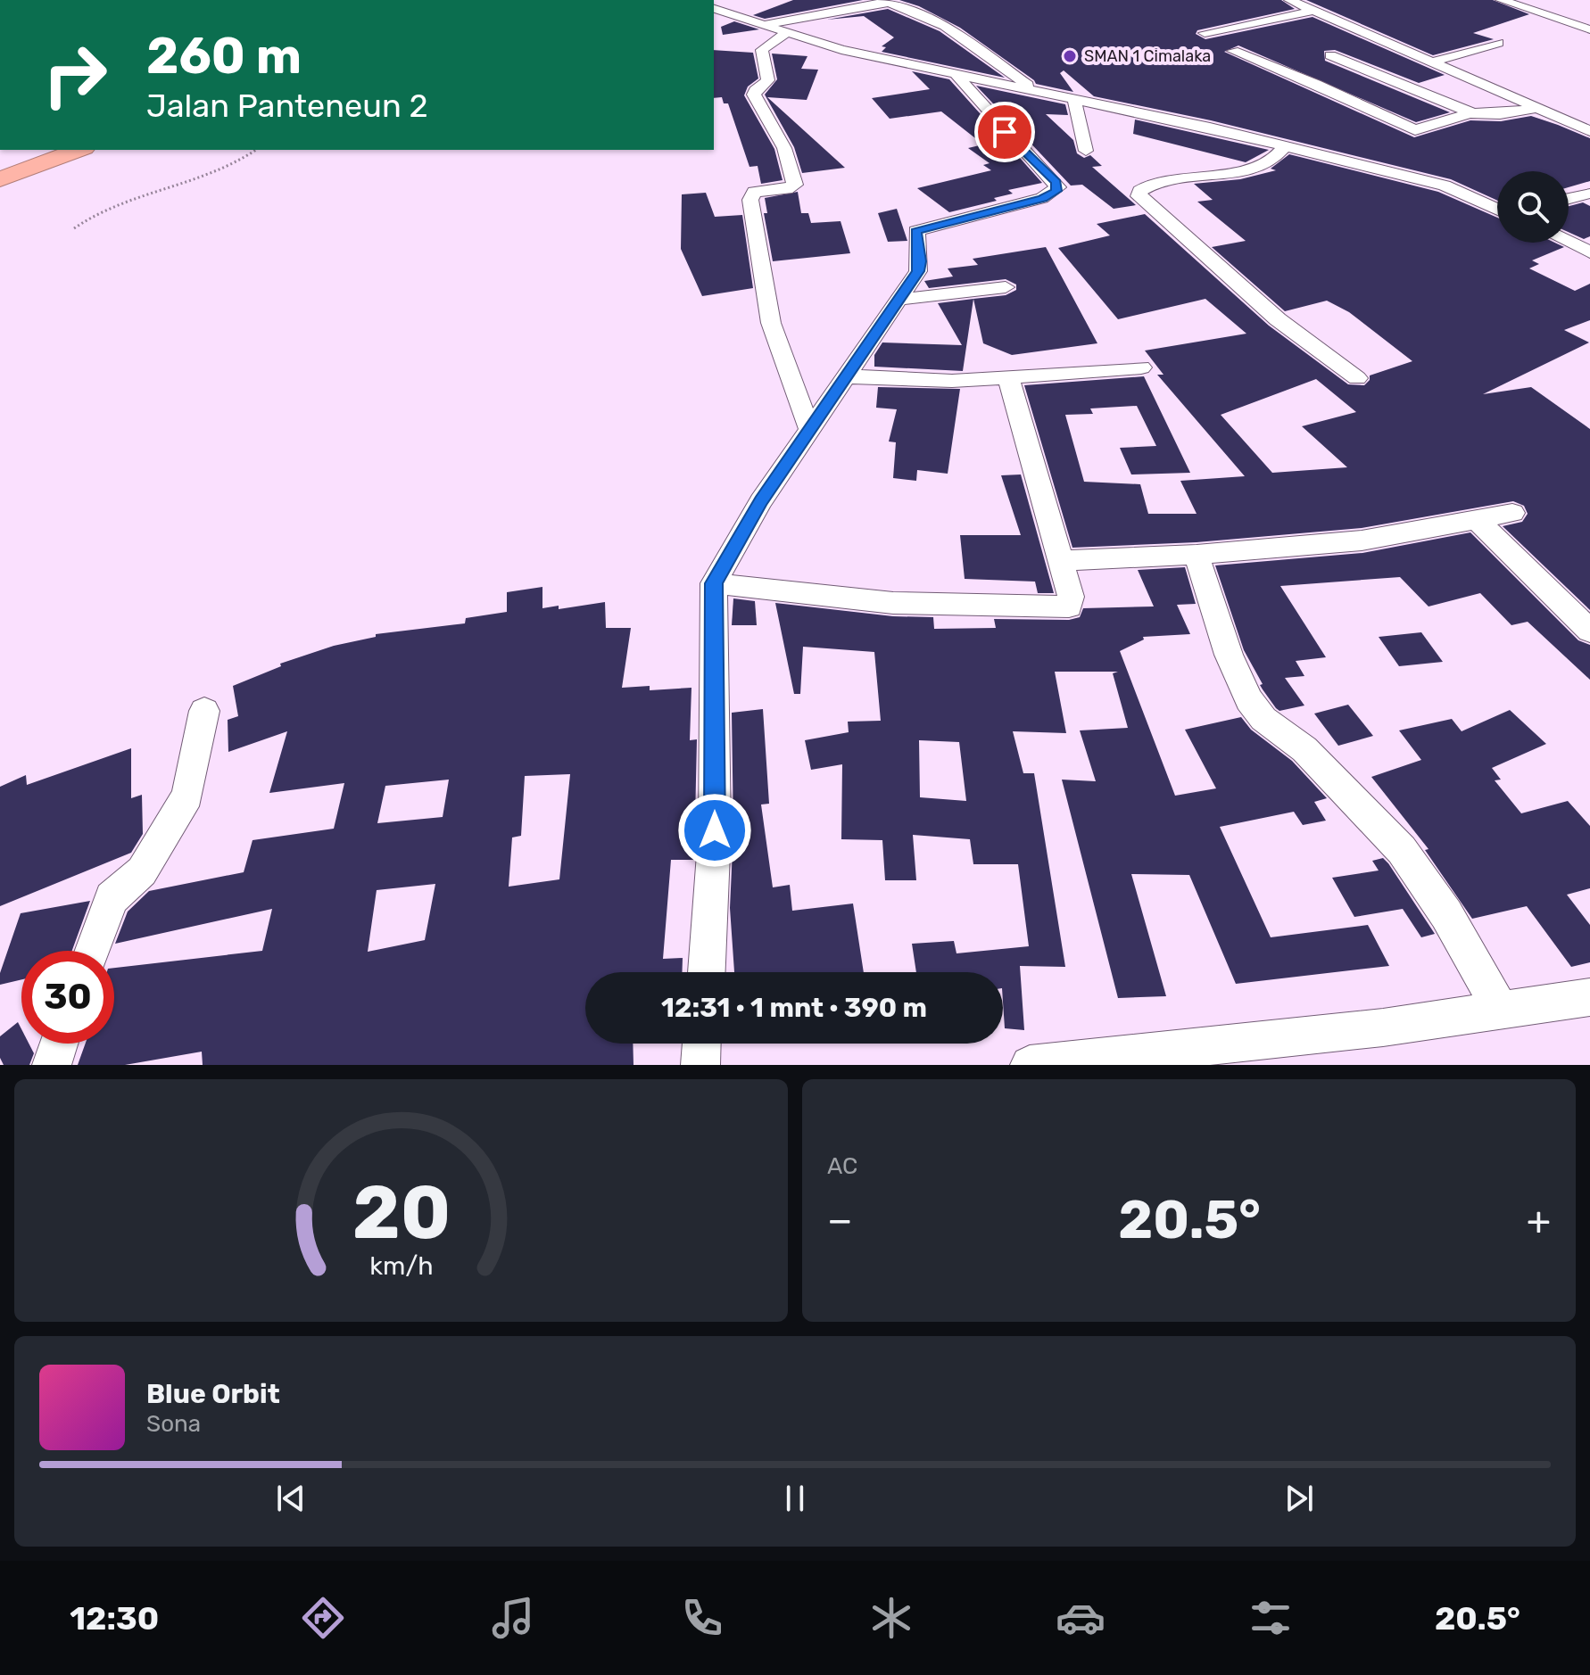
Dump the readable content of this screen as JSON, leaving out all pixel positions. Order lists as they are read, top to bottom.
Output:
{
  "places": ["SMAN 1 Cimalaka"],
  "page": {
    "turn": ["260 m", "Jalan Panteneun 2"],
    "limit": "30",
    "trip": "12:31 · 1 mnt · 390 m",
    "tile": "AC",
    "heat": ["−", "20.5°", "+"],
    "song": ["Blue Orbit", "Sona"],
    "tabs": ["12:30", "20.5°"],
    "gauge": ["20", "km/h"]
  }
}
